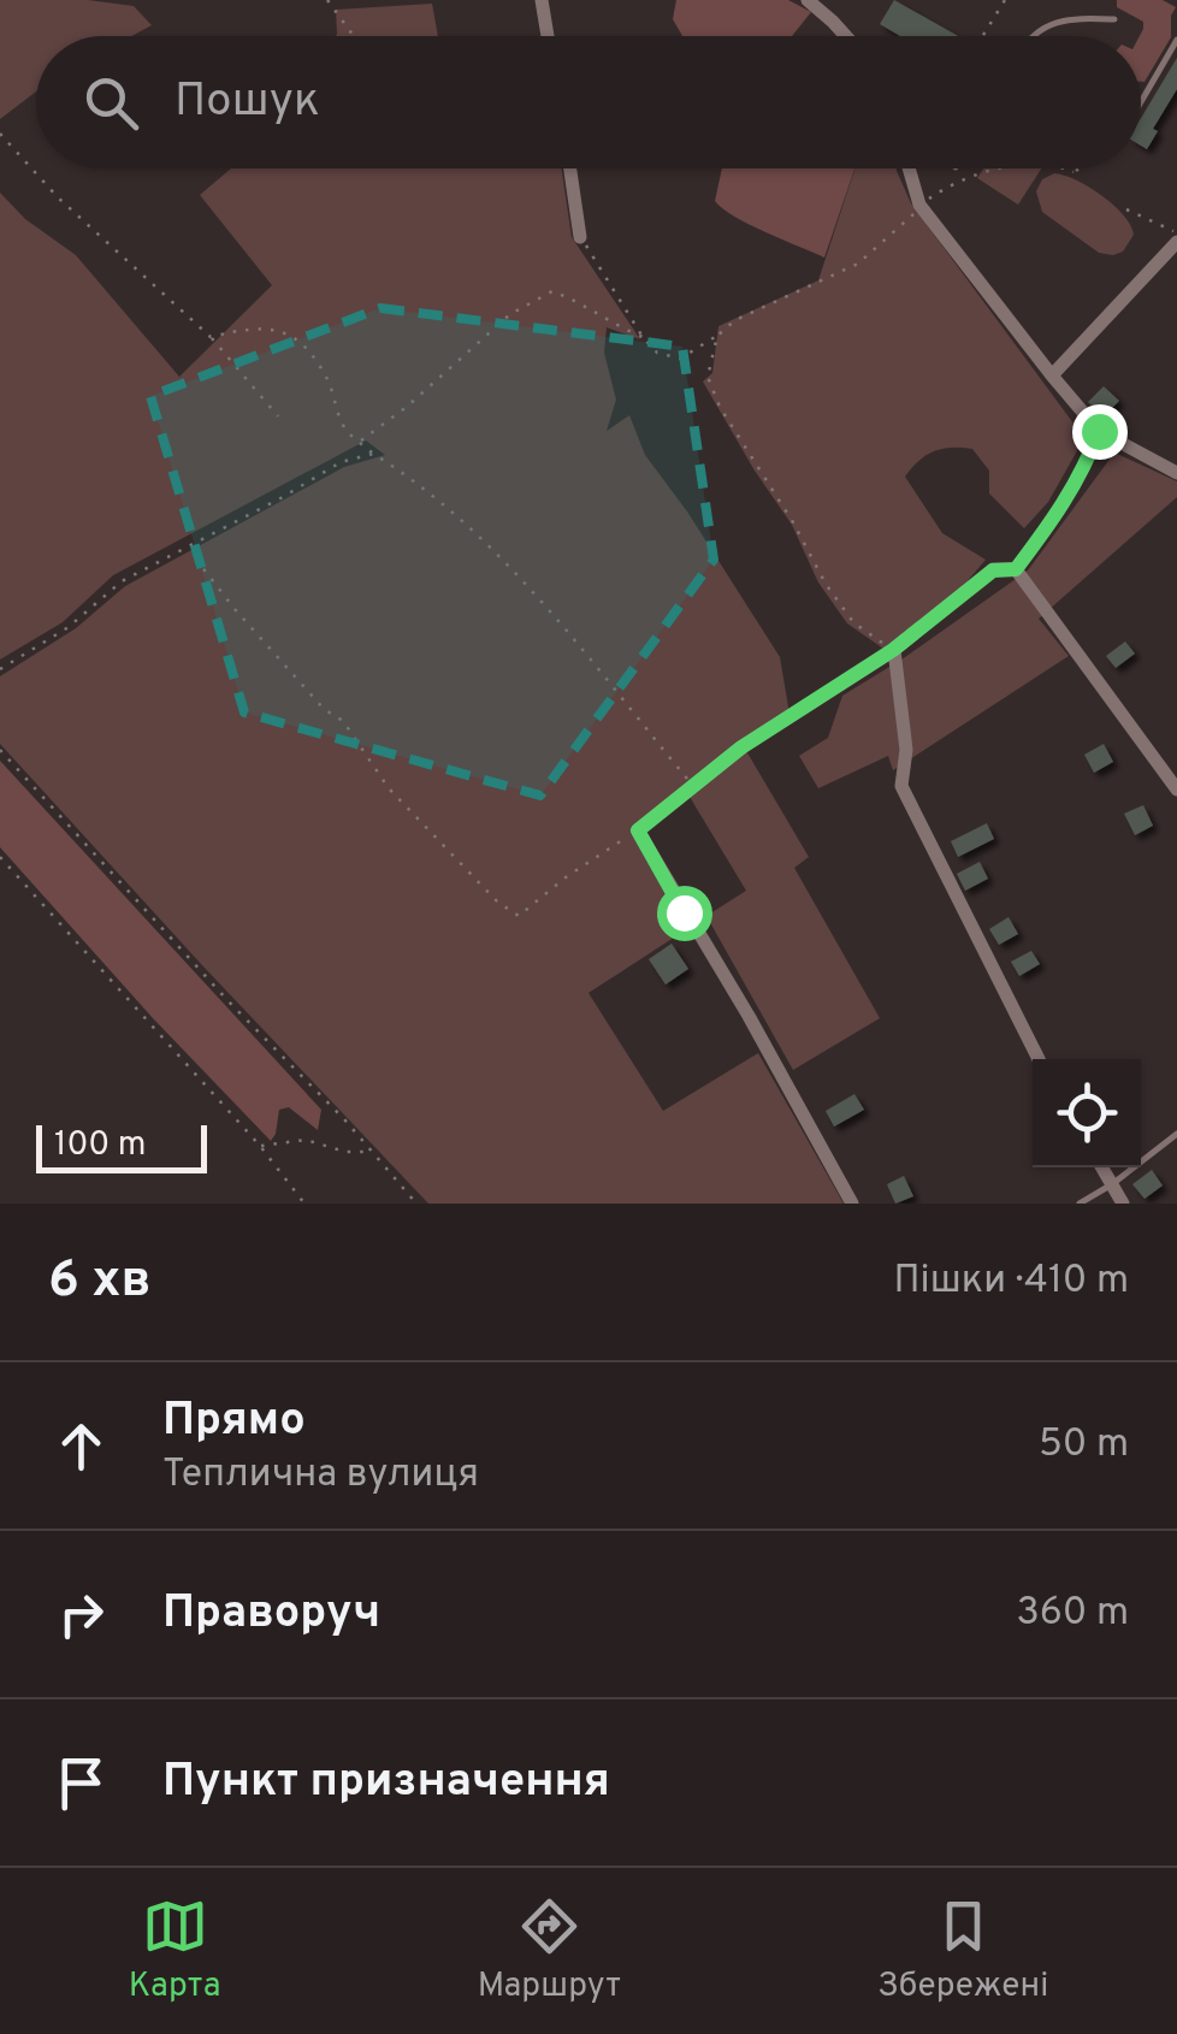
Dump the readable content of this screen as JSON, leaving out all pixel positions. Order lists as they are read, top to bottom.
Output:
{
  "scale_bar": "100 m",
  "page": {
    "search": "Пошук",
    "scale": "100 m",
    "heading": ["6 хв", "Пішки · 410 m"],
    "list": [
      ["Прямо", "Теплична вулиця", "50 m"],
      ["Праворуч", "360 m"],
      "Пункт призначення"
    ],
    "nav": ["Карта", "Маршрут", "Збережені"]
  }
}
